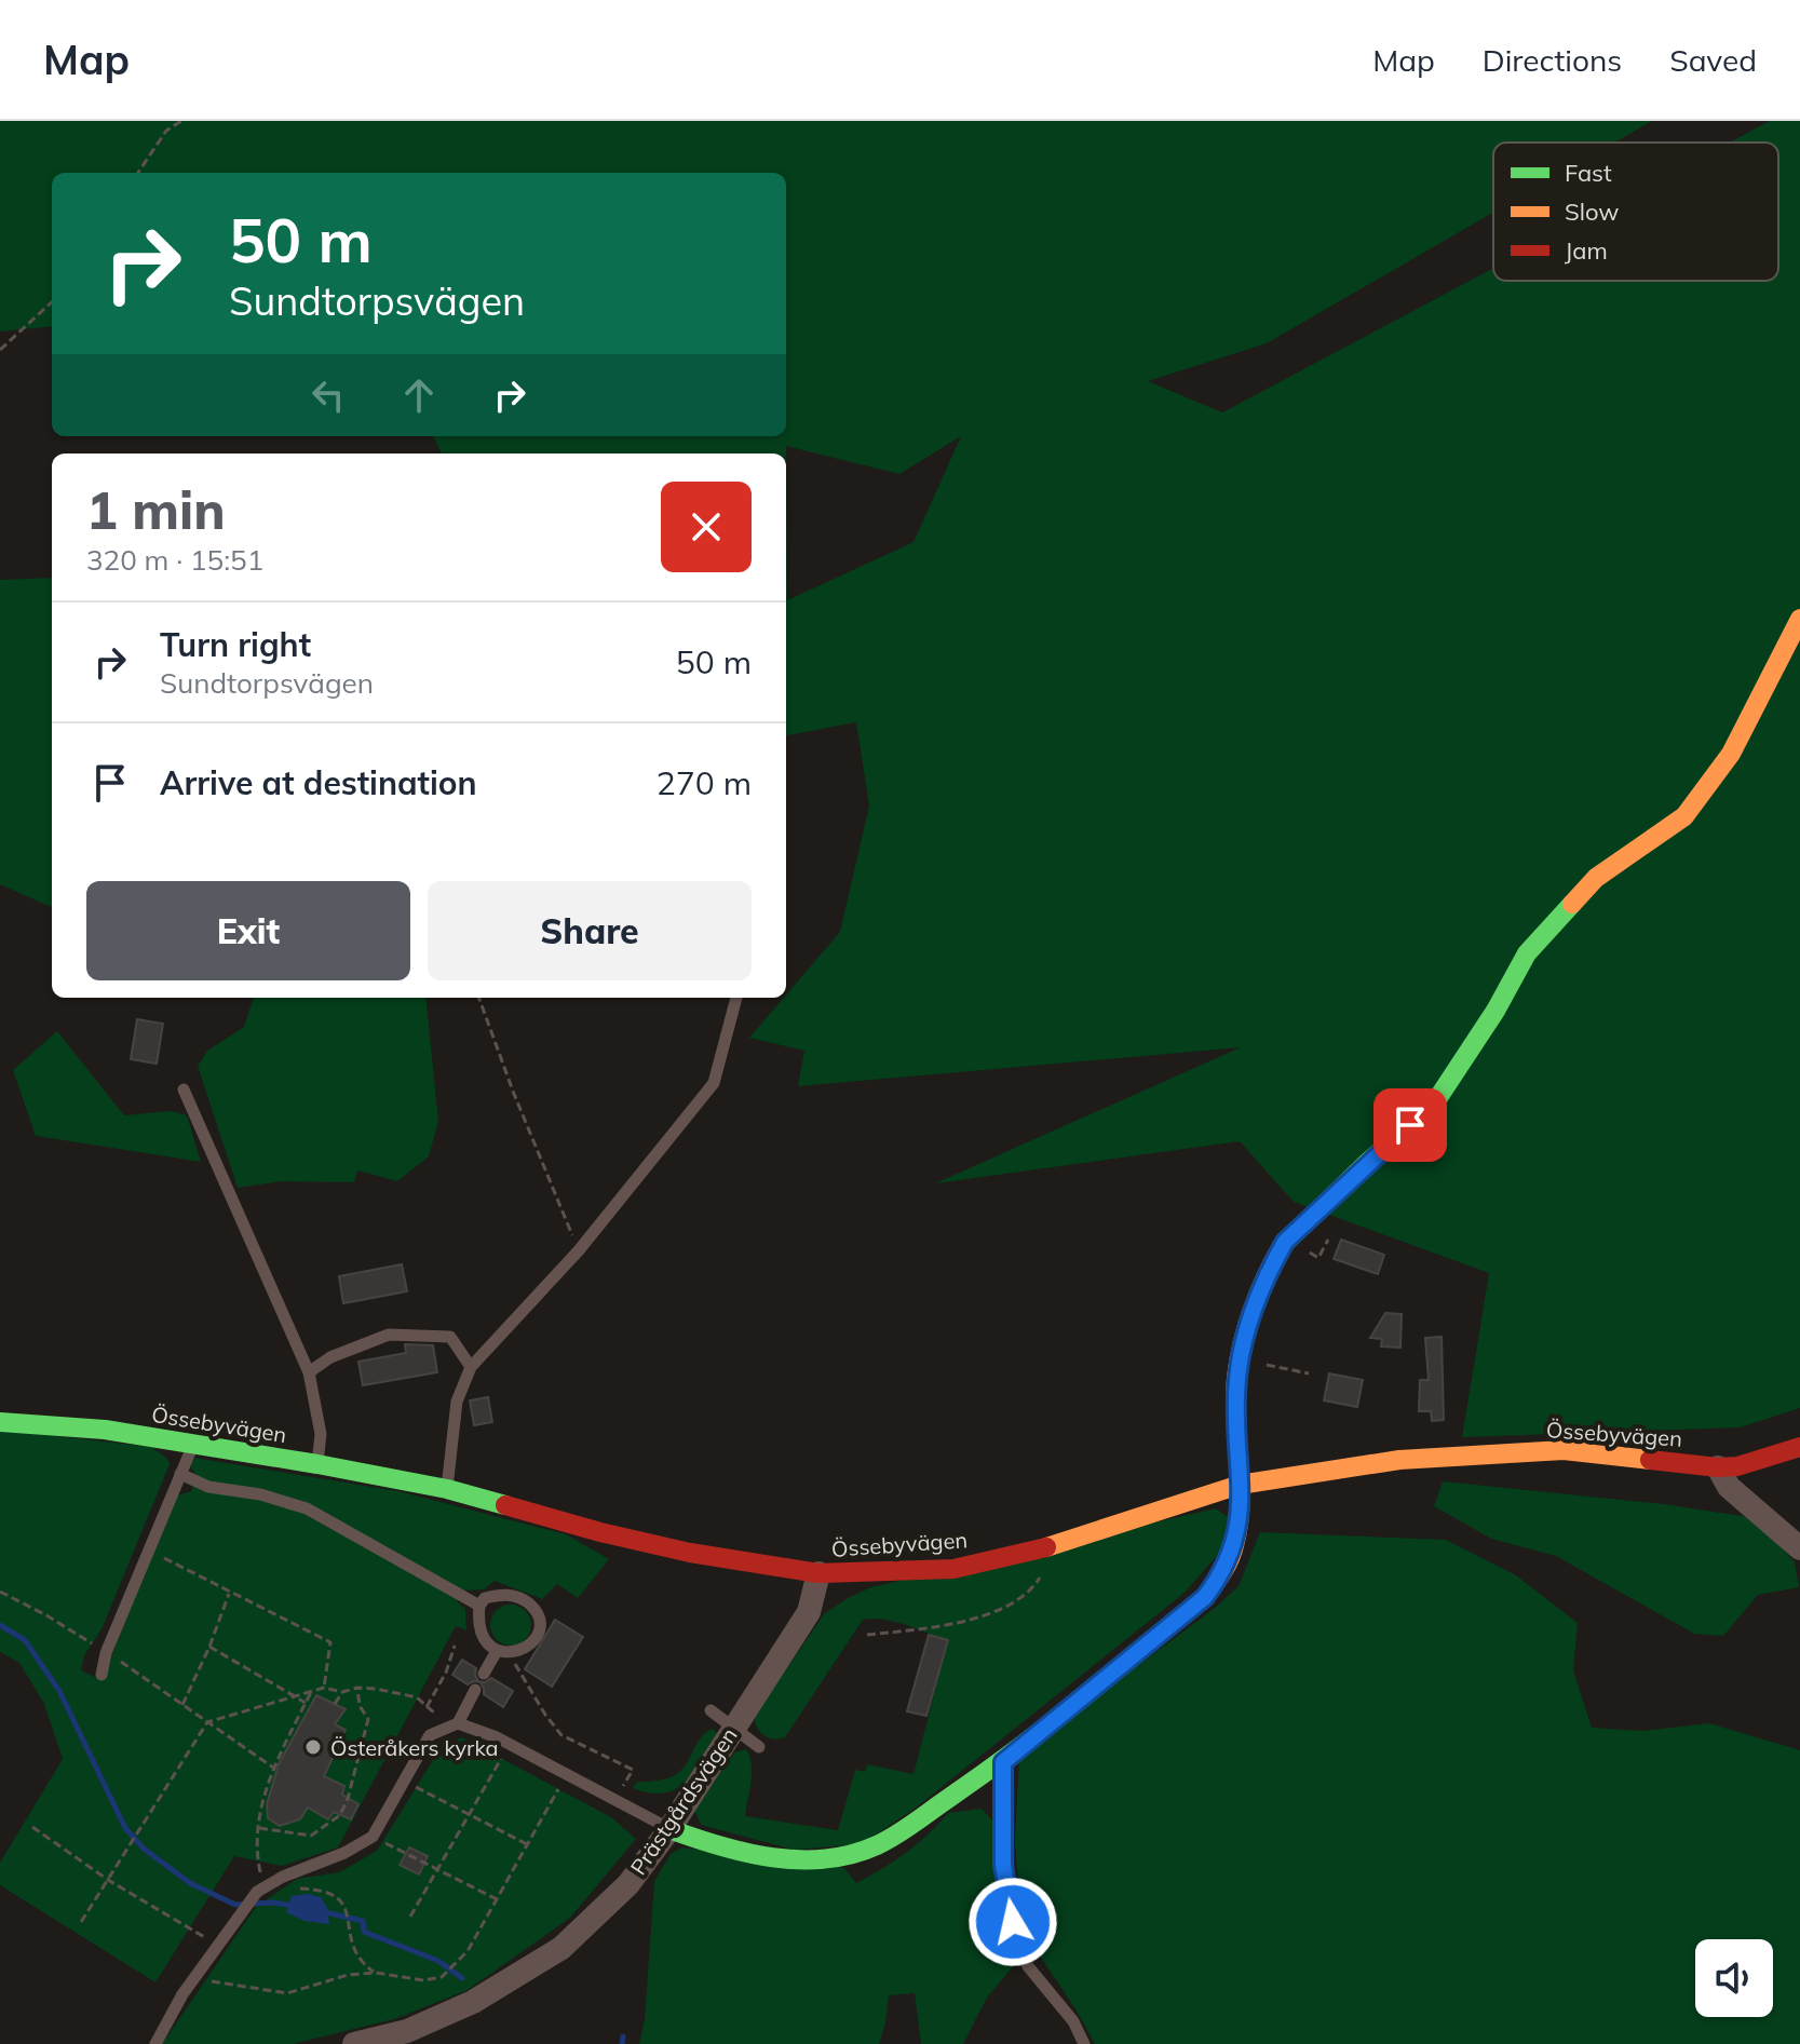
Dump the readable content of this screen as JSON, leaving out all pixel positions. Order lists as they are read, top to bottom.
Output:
{
  "streets": {
    "street": ["Össebyvägen", "Prästgårdsvägen"]
  },
  "crossings": [
    ["Össebyvägen", "Prästgårdsvägen"]
  ],
  "places": ["Österåkers kyrka"],
  "legend": ["Fast", "Slow", "Jam"],
  "page": {
    "header": "Map",
    "nav": ["Map", "Directions", "Saved"],
    "turn": ["50 m", "Sundtorpsvägen"],
    "heading": ["1 min", "320 m · 15:51"],
    "list": [
      {
        "name": "Turn right",
        "note": "Sundtorpsvägen",
        "value": "50 m"
      },
      {
        "name": "Arrive at destination",
        "value": "270 m"
      }
    ],
    "buttons": ["Exit", "Share"]
  }
}
